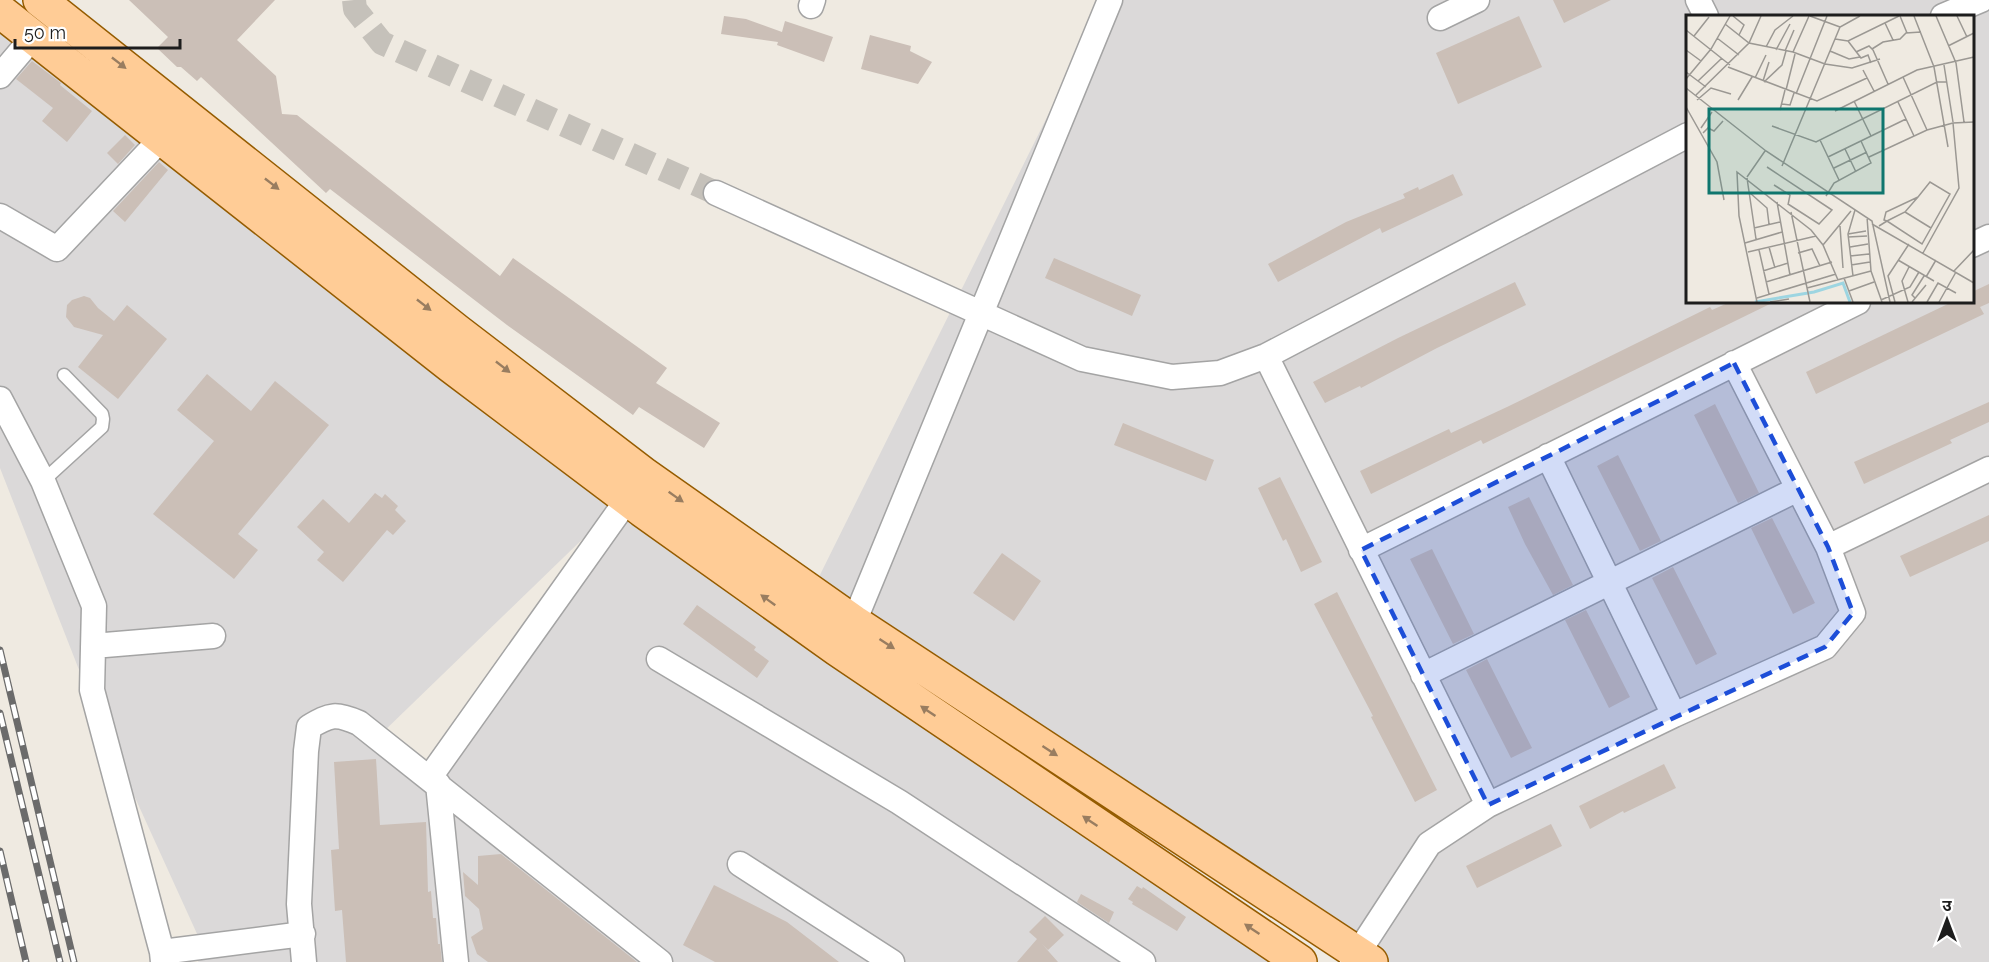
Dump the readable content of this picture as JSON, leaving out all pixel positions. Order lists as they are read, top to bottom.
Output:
{
  "scale_bar": "50 m",
  "north": "top"
}
